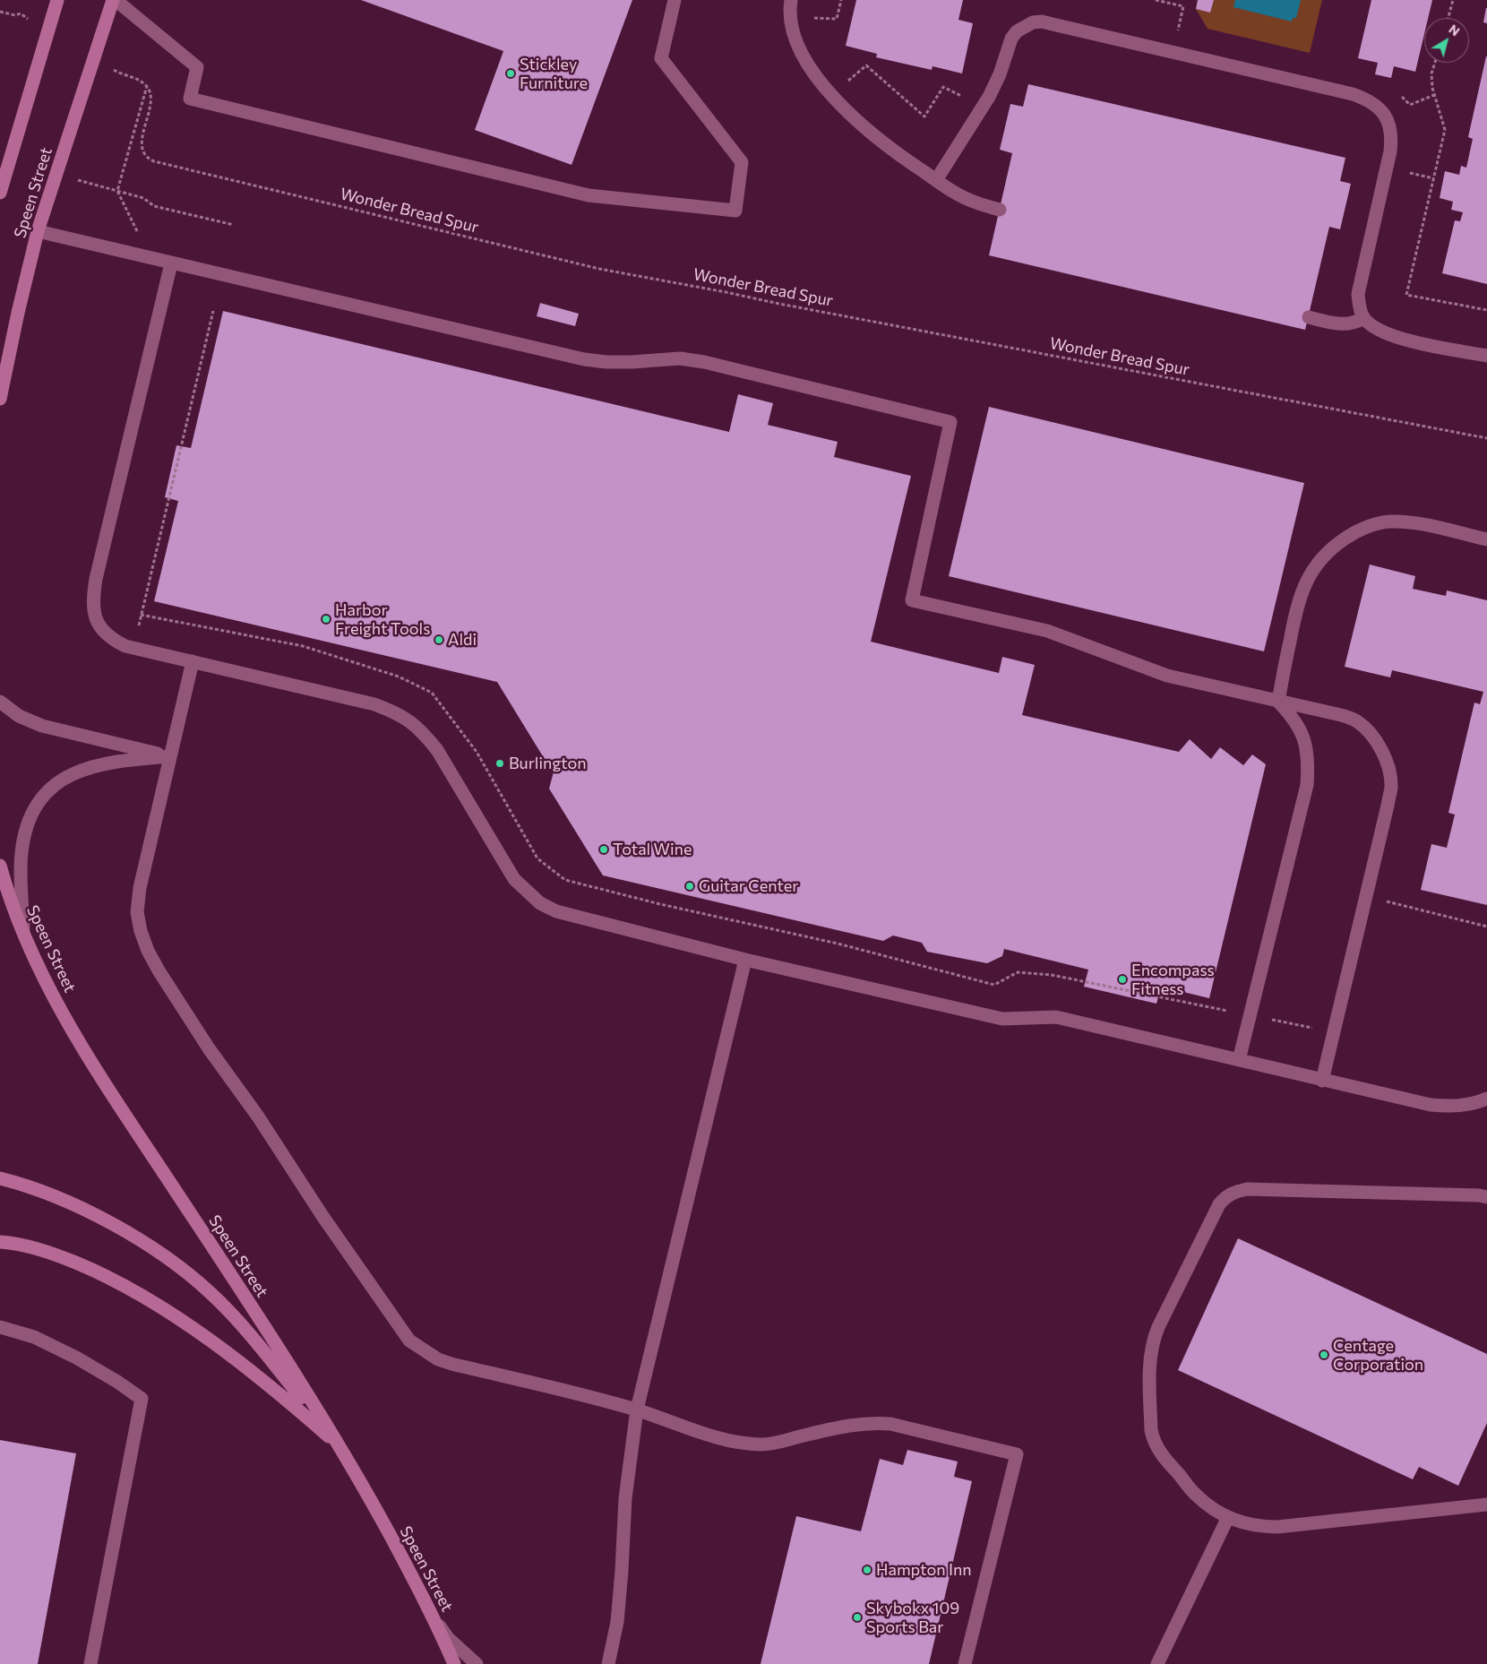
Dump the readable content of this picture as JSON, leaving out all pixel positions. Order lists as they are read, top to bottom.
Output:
{
  "streets": {
    "main road": ["Speen Street"],
    "path": ["Wonder Bread Spur"]
  },
  "places": [
    "Stickley Furniture",
    "Harbor Freight Tools",
    "Aldi",
    "Burlington",
    "Total Wine",
    "Guitar Center",
    "Encompass Fitness",
    "Centage Corporation",
    "Hampton Inn",
    "Skybokx 109 Sports Bar"
  ],
  "north": "top right"
}
